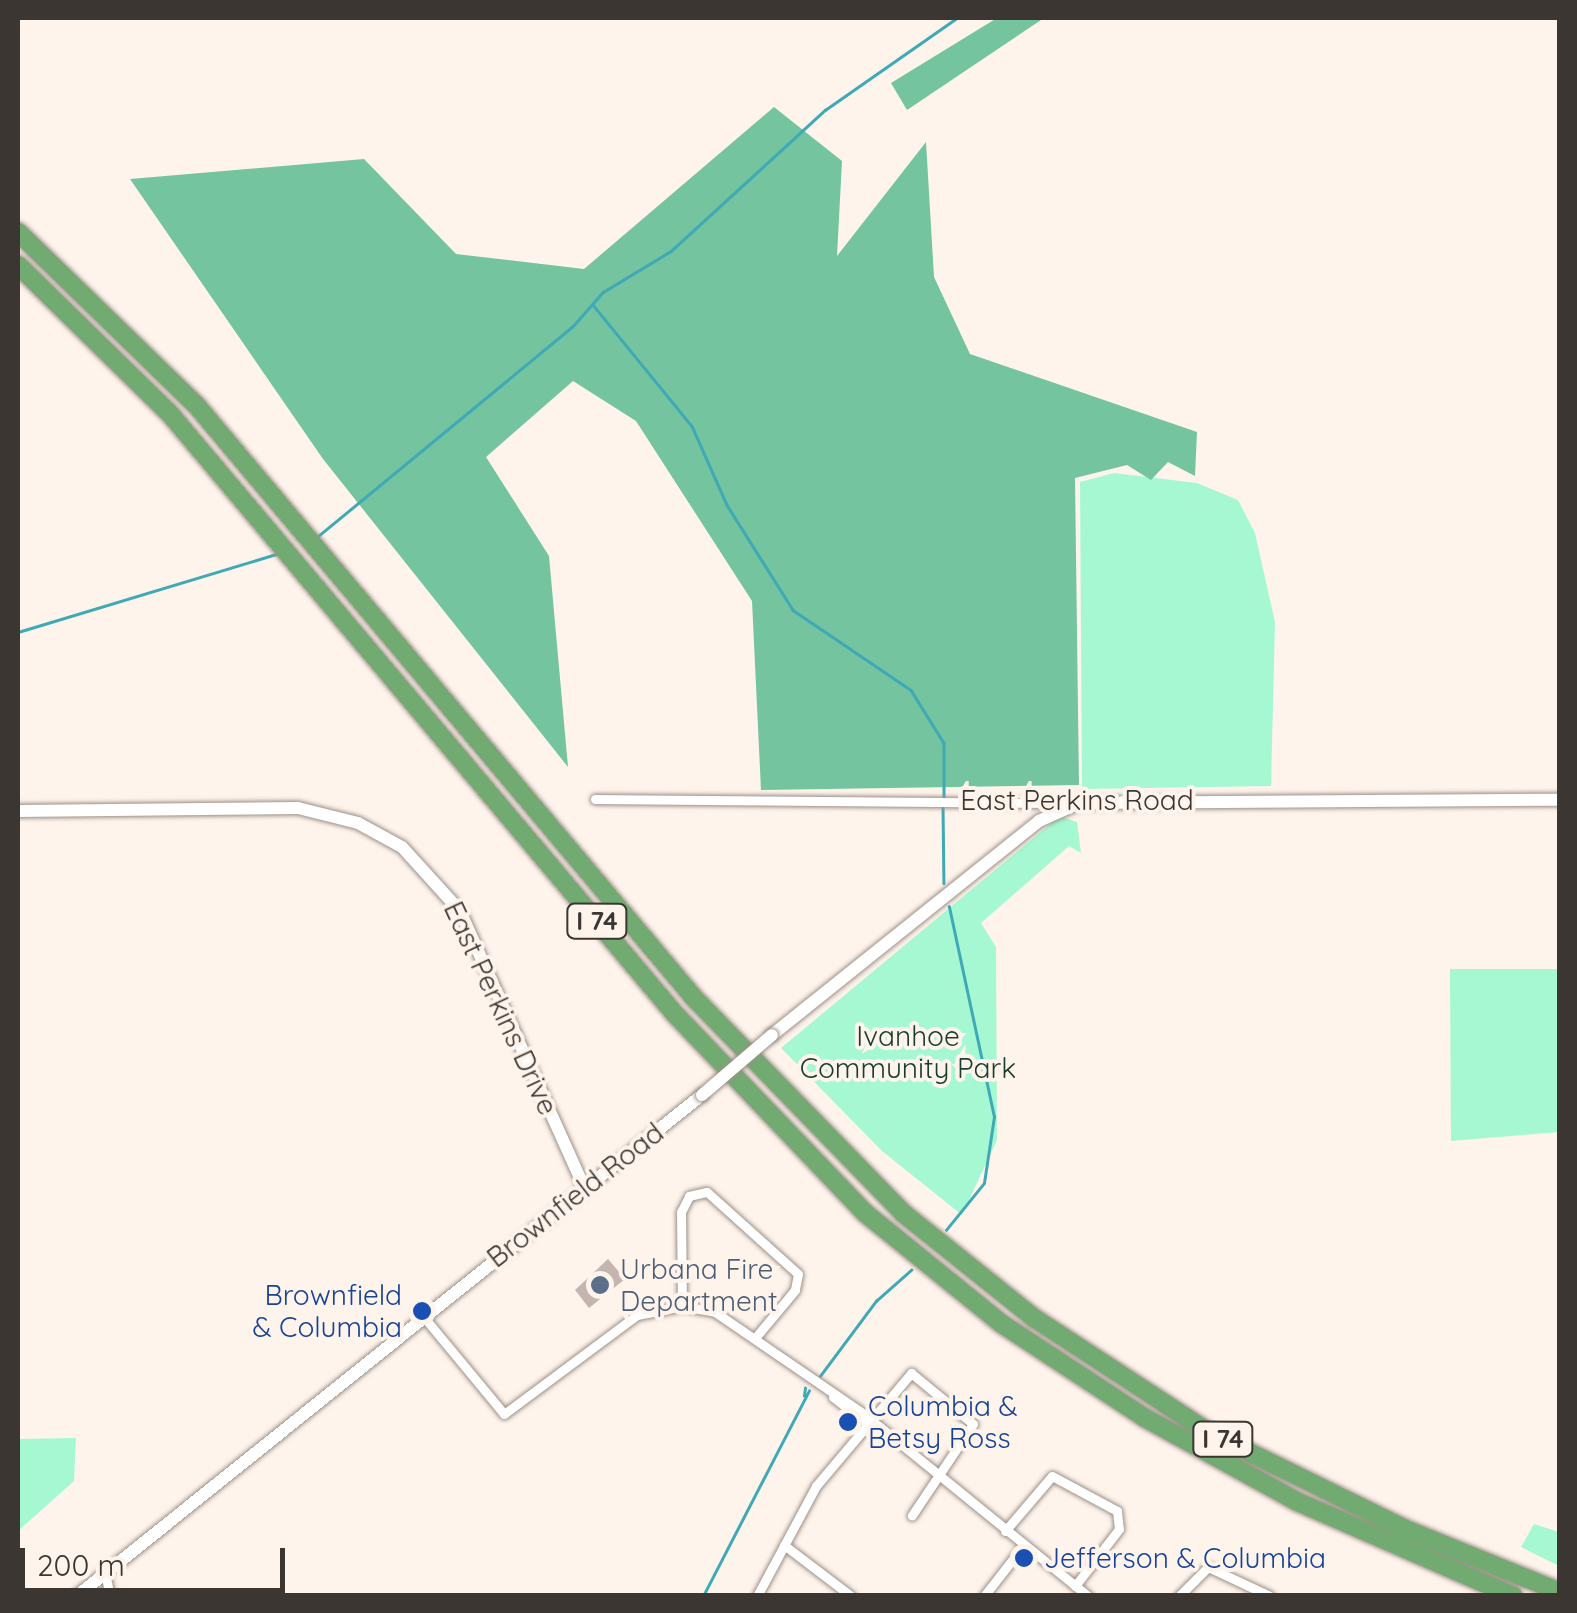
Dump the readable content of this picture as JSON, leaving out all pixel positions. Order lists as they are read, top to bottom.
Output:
{
  "streets": {
    "highway": ["I 74"],
    "street": ["East Perkins Road", "East Perkins Drive", "Brownfield Road"]
  },
  "crossings": [
    ["East Perkins Road", "Brownfield Road"],
    ["East Perkins Drive", "Brownfield Road"]
  ],
  "parks": ["Ivanhoe Community Park"],
  "places": [
    "Urbana Fire Department",
    "Brownfield & Columbia",
    "Columbia & Betsy Ross",
    "Jefferson & Columbia"
  ],
  "scale_bar": "200 m"
}
